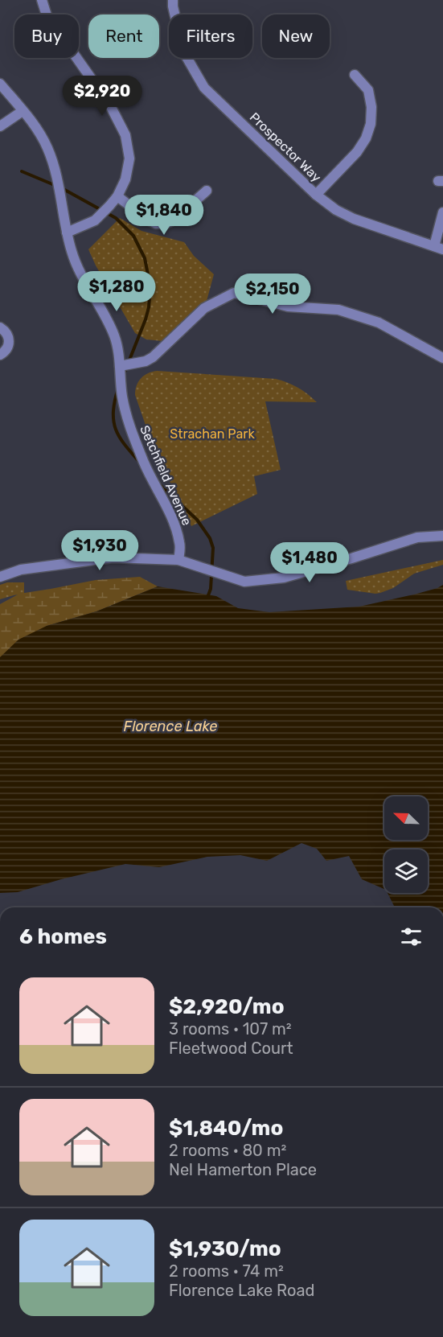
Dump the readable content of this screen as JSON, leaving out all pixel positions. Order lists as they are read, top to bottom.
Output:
{
  "streets": {
    "street": ["Prospector Way", "Setchfield Avenue"]
  },
  "water": ["Florence Lake"],
  "parks": ["Strachan Park"],
  "north": "top left",
  "page": {
    "chip": [
      "Buy",
      "Rent",
      "Filters",
      "New"
    ],
    "price": [
      "$2,920",
      "$1,840",
      "$1,280",
      "$2,150",
      "$1,930",
      "$1,480"
    ],
    "heading": "6 homes",
    "list": [
      {
        "name": "$2,920/mo",
        "note": "3 rooms · 107 m² · Fleetwood Court"
      },
      {
        "name": "$1,840/mo",
        "note": "2 rooms · 80 m² · Nel Hamerton Place"
      },
      {
        "name": "$1,930/mo",
        "note": "2 rooms · 74 m² · Florence Lake Road"
      }
    ]
  }
}
